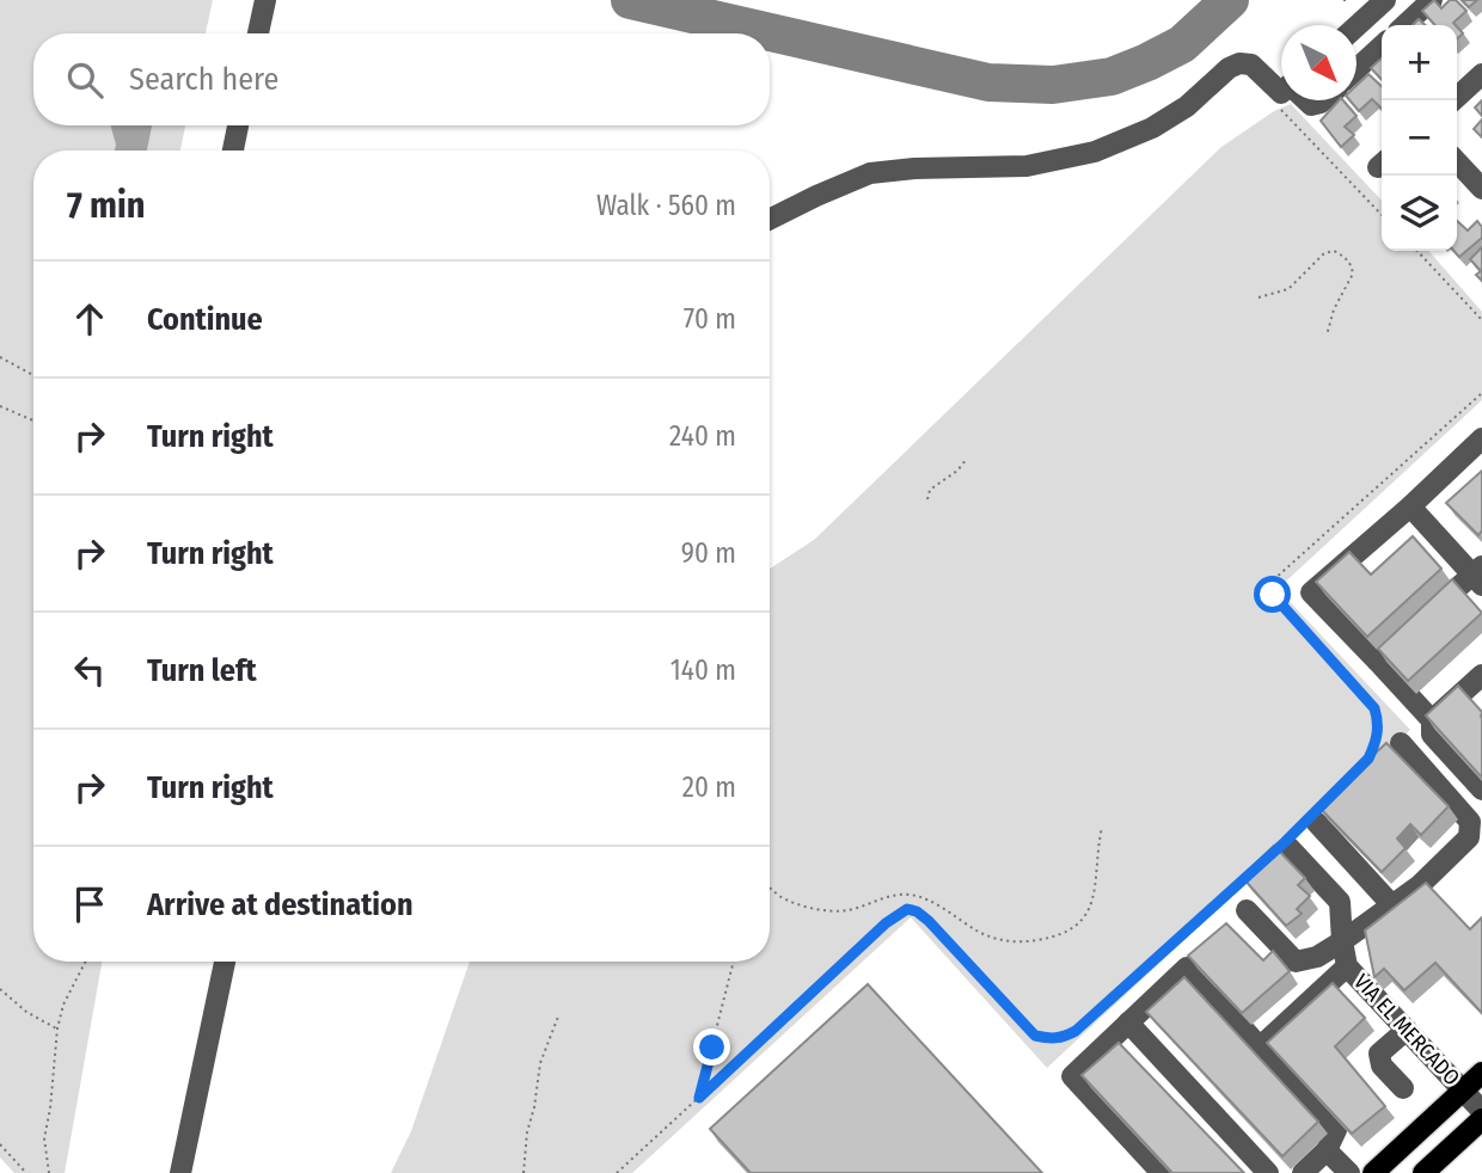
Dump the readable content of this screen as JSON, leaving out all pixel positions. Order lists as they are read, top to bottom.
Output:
{
  "streets": {
    "street": ["VIA EL MERCADO"]
  },
  "north": "bottom right",
  "page": {
    "map_buttons": ["+", "−"],
    "search": "Search here",
    "heading": ["7 min", "Walk · 560 m"],
    "list": [
      ["Continue", "70 m"],
      ["Turn right", "240 m"],
      ["Turn right", "90 m"],
      ["Turn left", "140 m"],
      ["Turn right", "20 m"],
      "Arrive at destination"
    ]
  }
}
